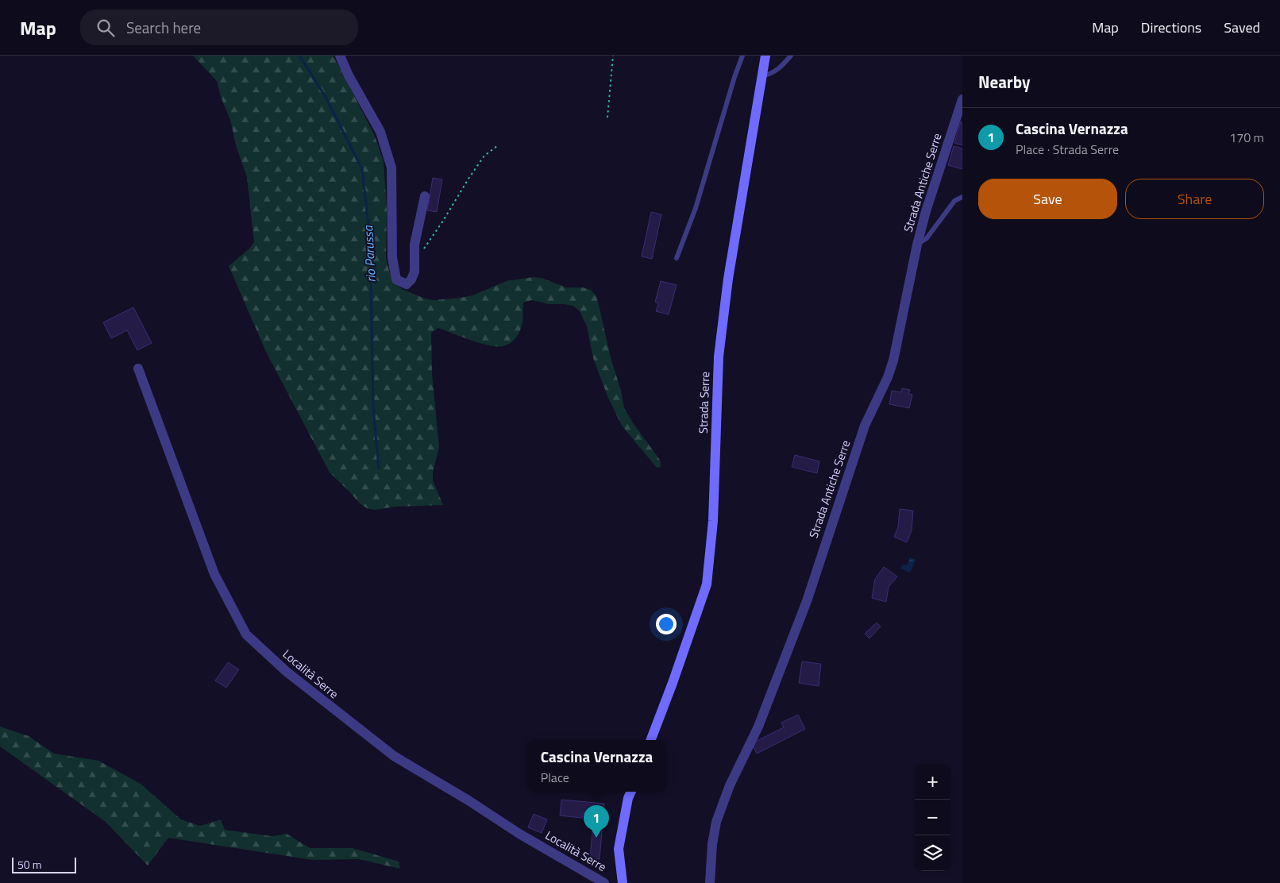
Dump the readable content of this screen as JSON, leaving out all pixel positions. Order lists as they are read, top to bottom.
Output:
{
  "streets": {
    "main road": ["Strada Serre"],
    "street": ["Strada Antiche Serre", "Località Serre"]
  },
  "water": ["rio Parussa"],
  "scale_bar": "50 m",
  "page": {
    "header": "Map",
    "search": "Search here",
    "nav": ["Map", "Directions", "Saved"],
    "heading": "Nearby",
    "list": [
      {
        "mark": "1",
        "name": "Cascina Vernazza",
        "note": "Place · Strada Serre",
        "value": "170 m"
      }
    ],
    "buttons": ["Save", "Share"],
    "popup": ["Cascina Vernazza", "Place"],
    "map_buttons": ["+", "−"],
    "pins": "1",
    "scale": "50 m"
  }
}
